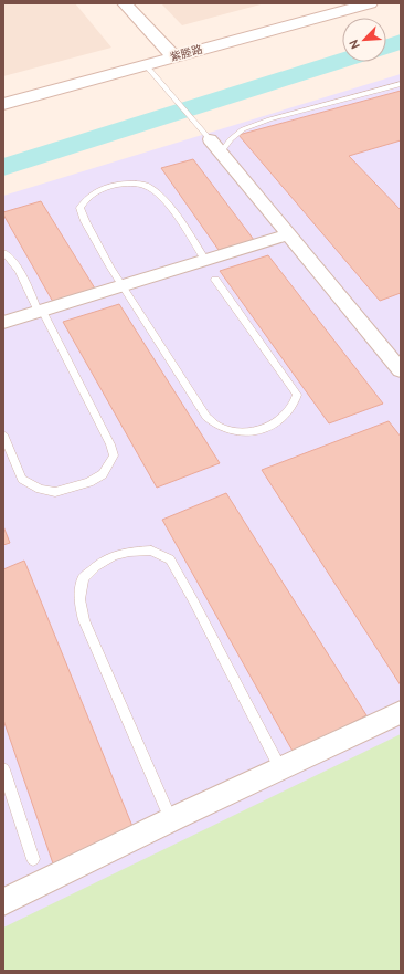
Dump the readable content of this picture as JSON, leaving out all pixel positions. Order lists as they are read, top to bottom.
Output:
{
  "streets": {
    "street": ["紫塍路"]
  },
  "north": "bottom left"
}
